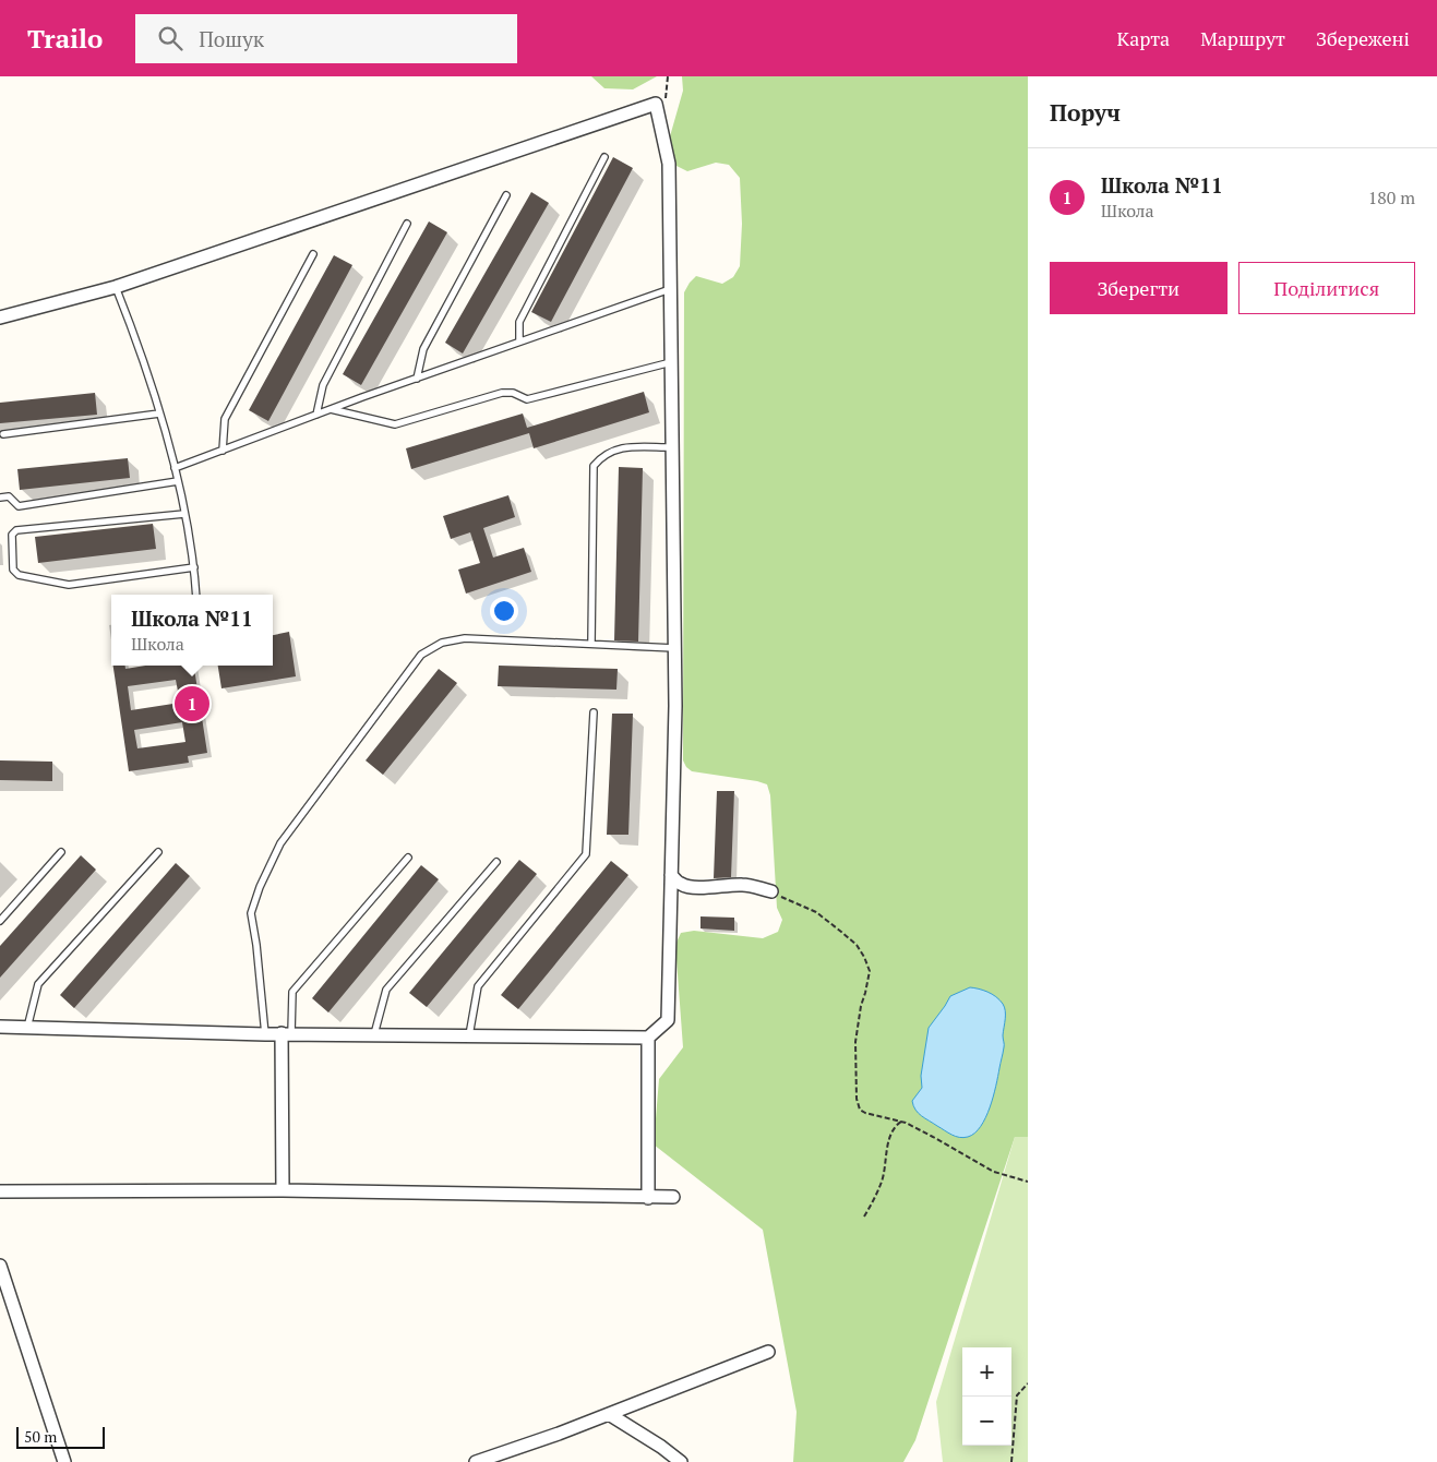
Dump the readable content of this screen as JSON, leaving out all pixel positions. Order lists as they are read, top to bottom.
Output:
{
  "scale_bar": "50 m",
  "page": {
    "header": "Trailo",
    "search": "Пошук",
    "nav": ["Карта", "Маршрут", "Збережені"],
    "heading": "Поруч",
    "list": [
      {
        "mark": "1",
        "name": "Школа №11",
        "note": "Школа",
        "value": "180 m"
      }
    ],
    "buttons": ["Зберегти", "Поділитися"],
    "popup": ["Школа №11", "Школа"],
    "pins": "1",
    "map_buttons": ["+", "−"],
    "scale": "50 m"
  }
}
